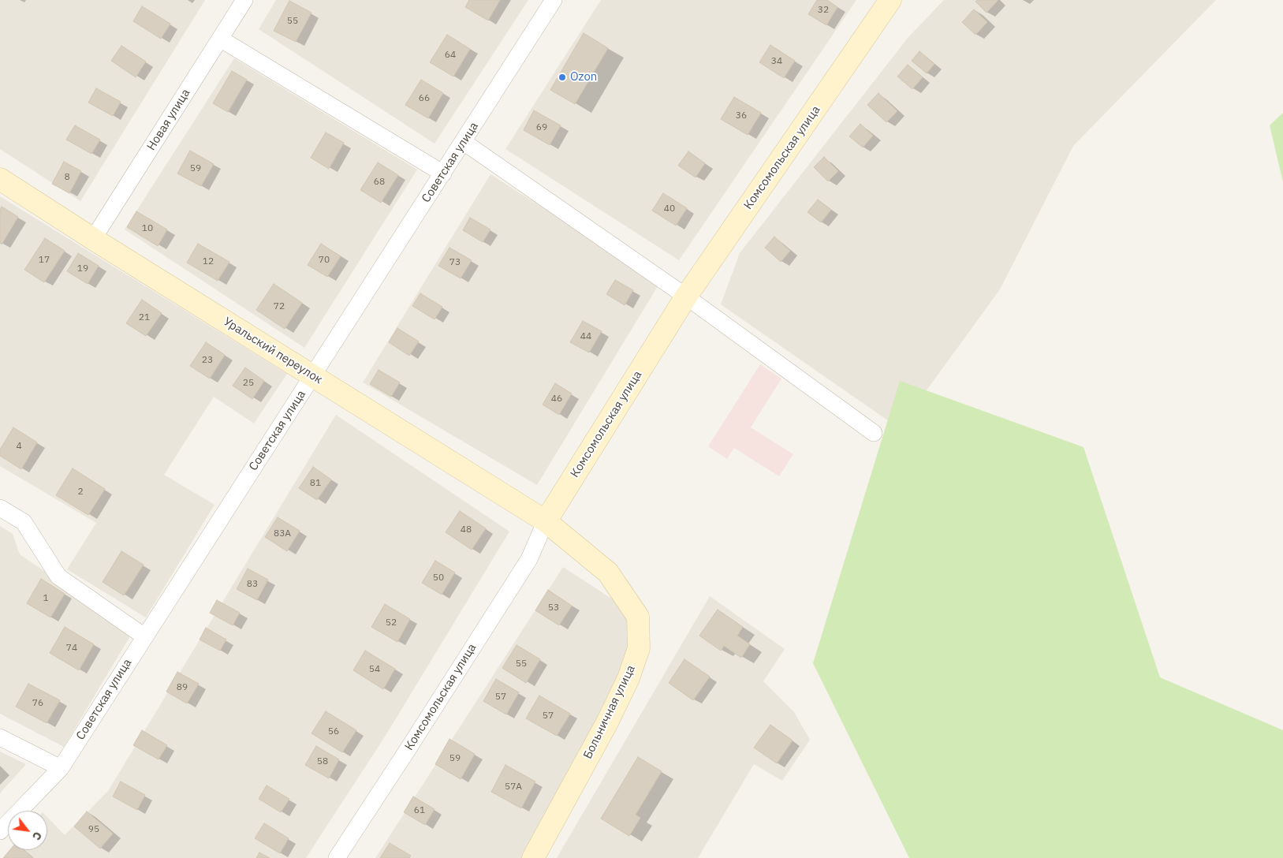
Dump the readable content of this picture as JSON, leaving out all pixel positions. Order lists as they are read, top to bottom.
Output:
{
  "streets": {
    "street": [
      "Новая улица",
      "Комсомольская улица",
      "Советская улица",
      "Уральский переулок",
      "Больничная улица"
    ]
  },
  "crossings": [
    ["Новая улица", "Уральский переулок"],
    ["Комсомольская улица", "Уральский переулок"],
    ["Комсомольская улица", "Больничная улица"],
    ["Советская улица", "Уральский переулок"],
    ["Уральский переулок", "Больничная улица"]
  ],
  "places": ["Ozon"],
  "house_numbers": [
    "32",
    "55",
    "64",
    "34",
    "66",
    "36",
    "69",
    "59",
    "8",
    "68",
    "40",
    "10",
    "17",
    "70",
    "12",
    "73",
    "19",
    "72",
    "21",
    "44",
    "23",
    "25",
    "46",
    "4",
    "81",
    "2",
    "48",
    "83А",
    "50",
    "83",
    "1",
    "53",
    "52",
    "74",
    "55",
    "54",
    "89",
    "57",
    "76",
    "57",
    "56",
    "59",
    "58",
    "57А",
    "61",
    "95"
  ],
  "north": "bottom right"
}
